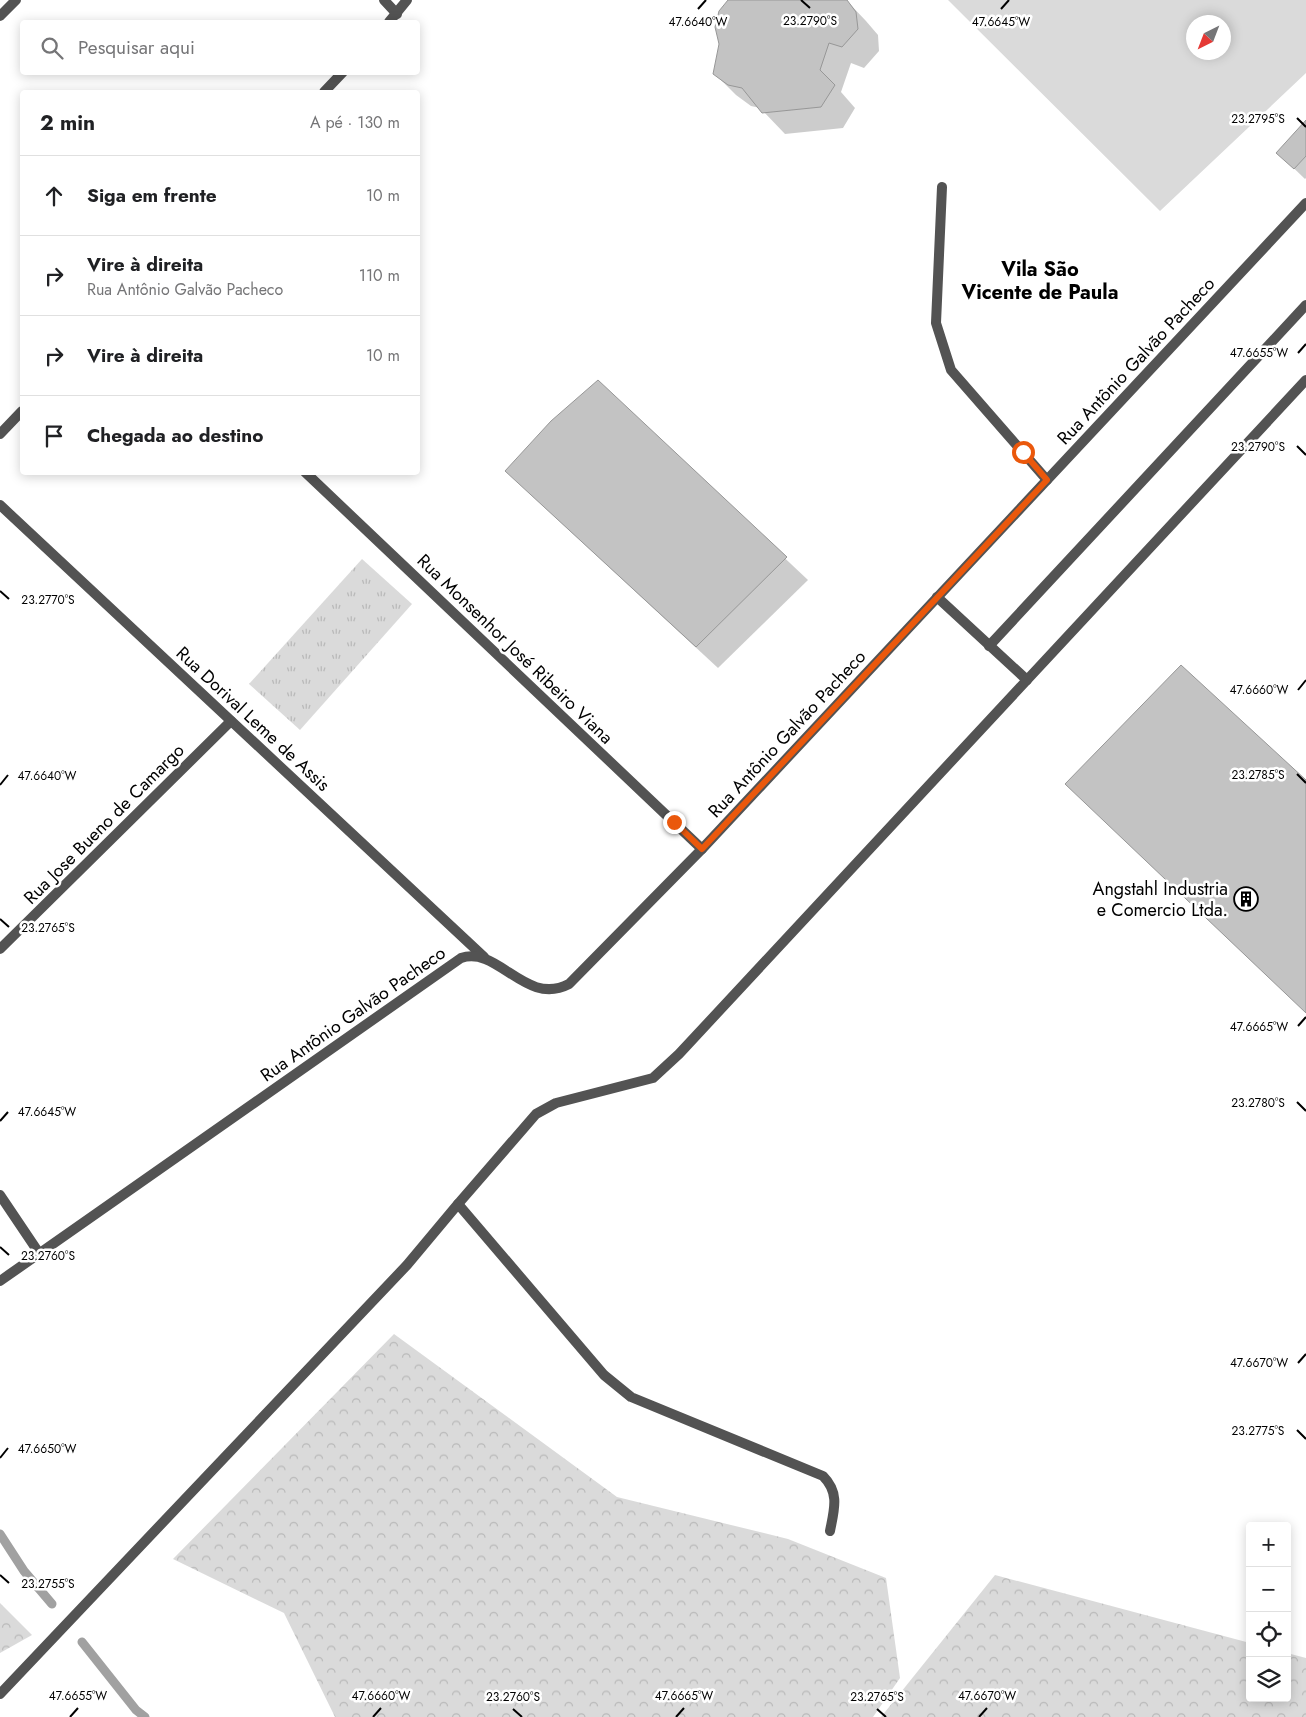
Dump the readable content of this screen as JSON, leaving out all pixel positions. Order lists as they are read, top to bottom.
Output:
{
  "streets": {
    "street": [
      "Rua Antônio Galvão Pacheco",
      "Rua Monsenhor José Ribeiro Viana",
      "Rua Dorival Leme de Assis",
      "Rua Jose Bueno de Camargo"
    ]
  },
  "crossings": [
    ["Rua Antônio Galvão Pacheco", "Rua Monsenhor José Ribeiro Viana"],
    ["Rua Antônio Galvão Pacheco", "Rua Dorival Leme de Assis"],
    ["Rua Dorival Leme de Assis", "Rua Jose Bueno de Camargo"]
  ],
  "districts": ["Vila São Vicente de Paula"],
  "places": {
    "building": ["Angstahl Industria e Comercio Ltda."]
  },
  "north": "bottom left",
  "page": {
    "search": "Pesquisar aqui",
    "heading": ["2 min", "A pé · 130 m"],
    "list": [
      ["Siga em frente", "10 m"],
      ["Vire à direita", "Rua Antônio Galvão Pacheco", "110 m"],
      ["Vire à direita", "10 m"],
      "Chegada ao destino"
    ],
    "map_buttons": ["+", "−"]
  },
  "coordinates": [
    "23.2790°S",
    "47.6640°W",
    "47.6645°W",
    "23.2795°S",
    "47.6655°W",
    "23.2770°S",
    "47.6660°W",
    "23.2785°S",
    "23.2765°S",
    "47.6665°W",
    "23.2780°S",
    "23.2760°S",
    "47.6670°W",
    "23.2775°S",
    "47.6650°W",
    "23.2755°S"
  ]
}
